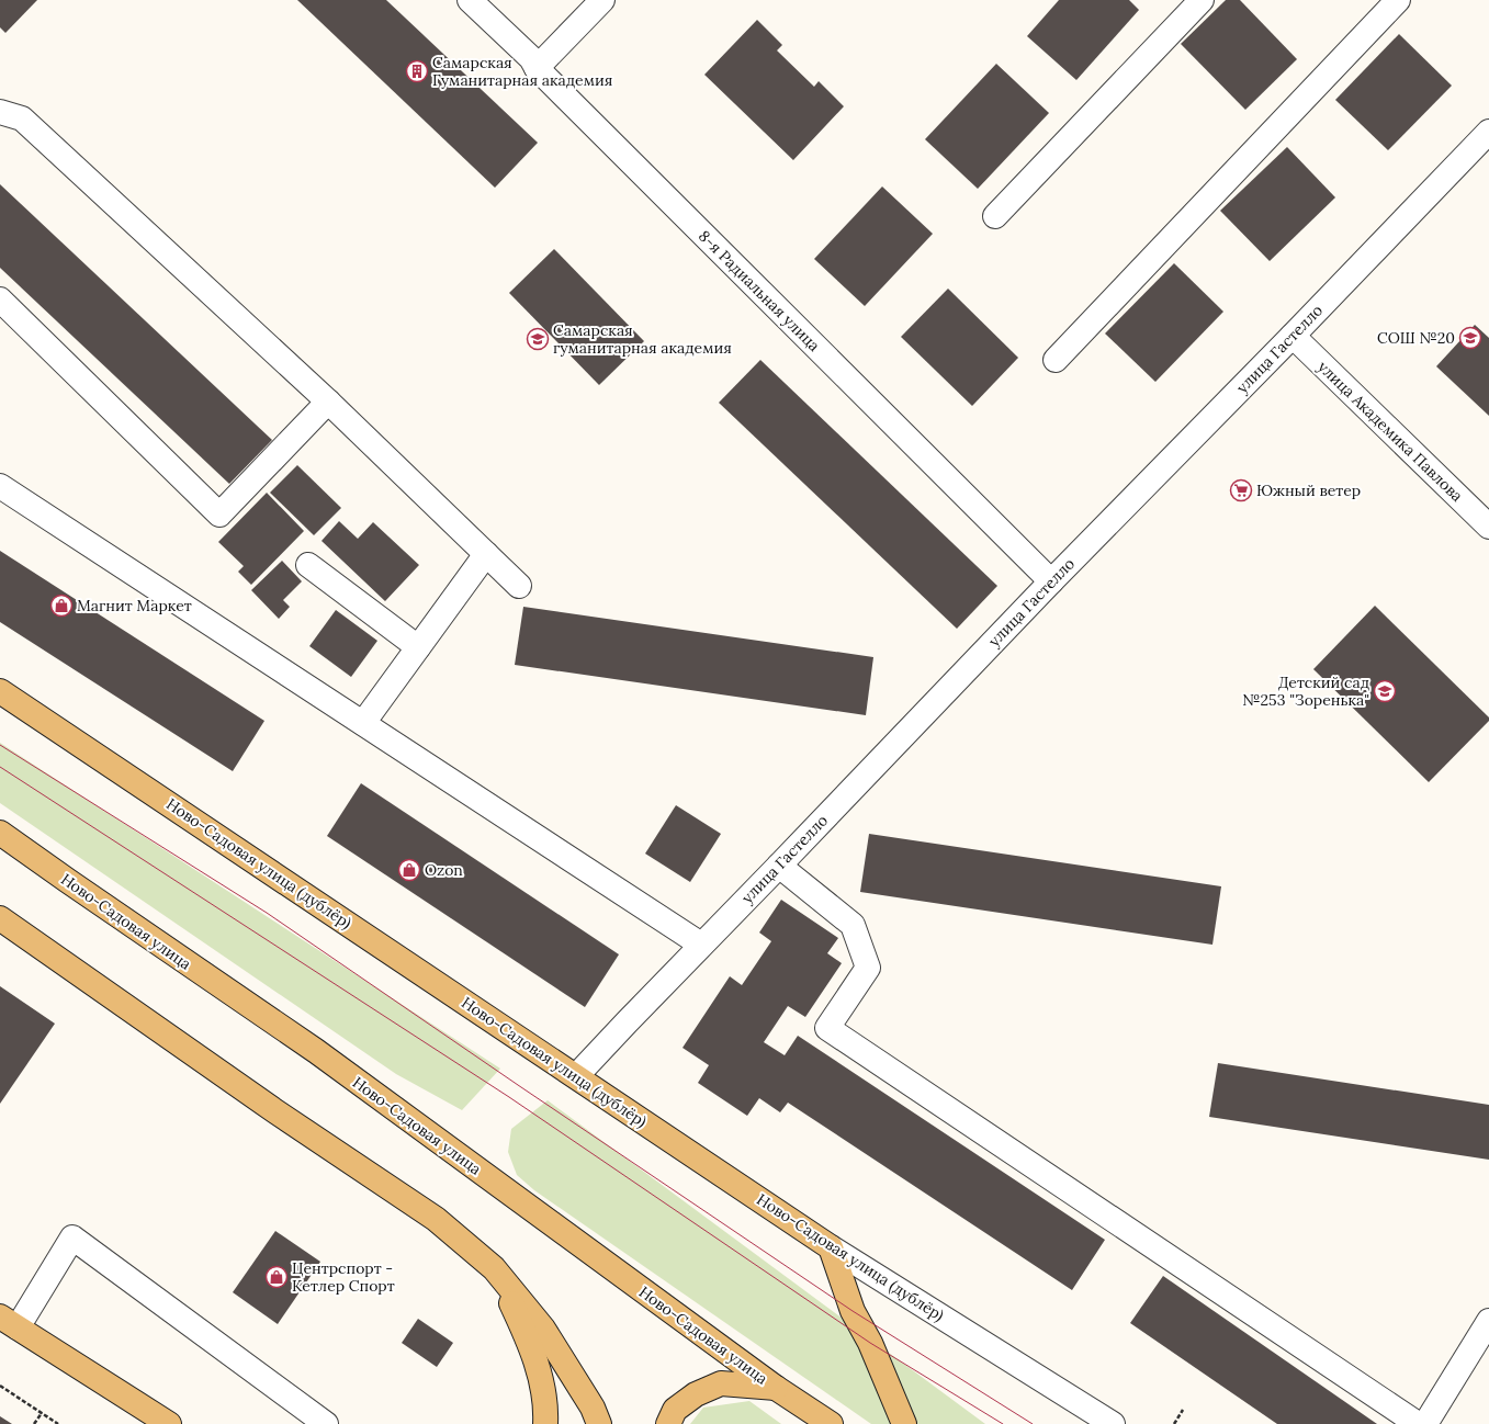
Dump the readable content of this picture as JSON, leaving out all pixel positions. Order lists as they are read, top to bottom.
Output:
{
  "streets": {
    "main road": ["Ново-Садовая улица (дублёр)", "Ново-Садовая улица"],
    "street": ["8-я Радиальная улица", "улица Гастелло", "улица Академика Павлова"]
  },
  "crossings": [
    ["8-я Радиальная улица", "улица Гастелло"],
    ["улица Гастелло", "улица Академика Павлова"],
    ["улица Гастелло", "Ново-Садовая улица (дублёр)"]
  ],
  "places": {
    "building": ["Самарская Гуманитарная академия"],
    "school or university": ["СОШ №20", "Самарская гуманитарная академия", "Детский сад №253 \"Зоренька\""],
    "supermarket": ["Южный ветер"],
    "shop": ["Магнит Маркет", "Ozon", "Центрспорт - Кетлер Спорт"]
  }
}
